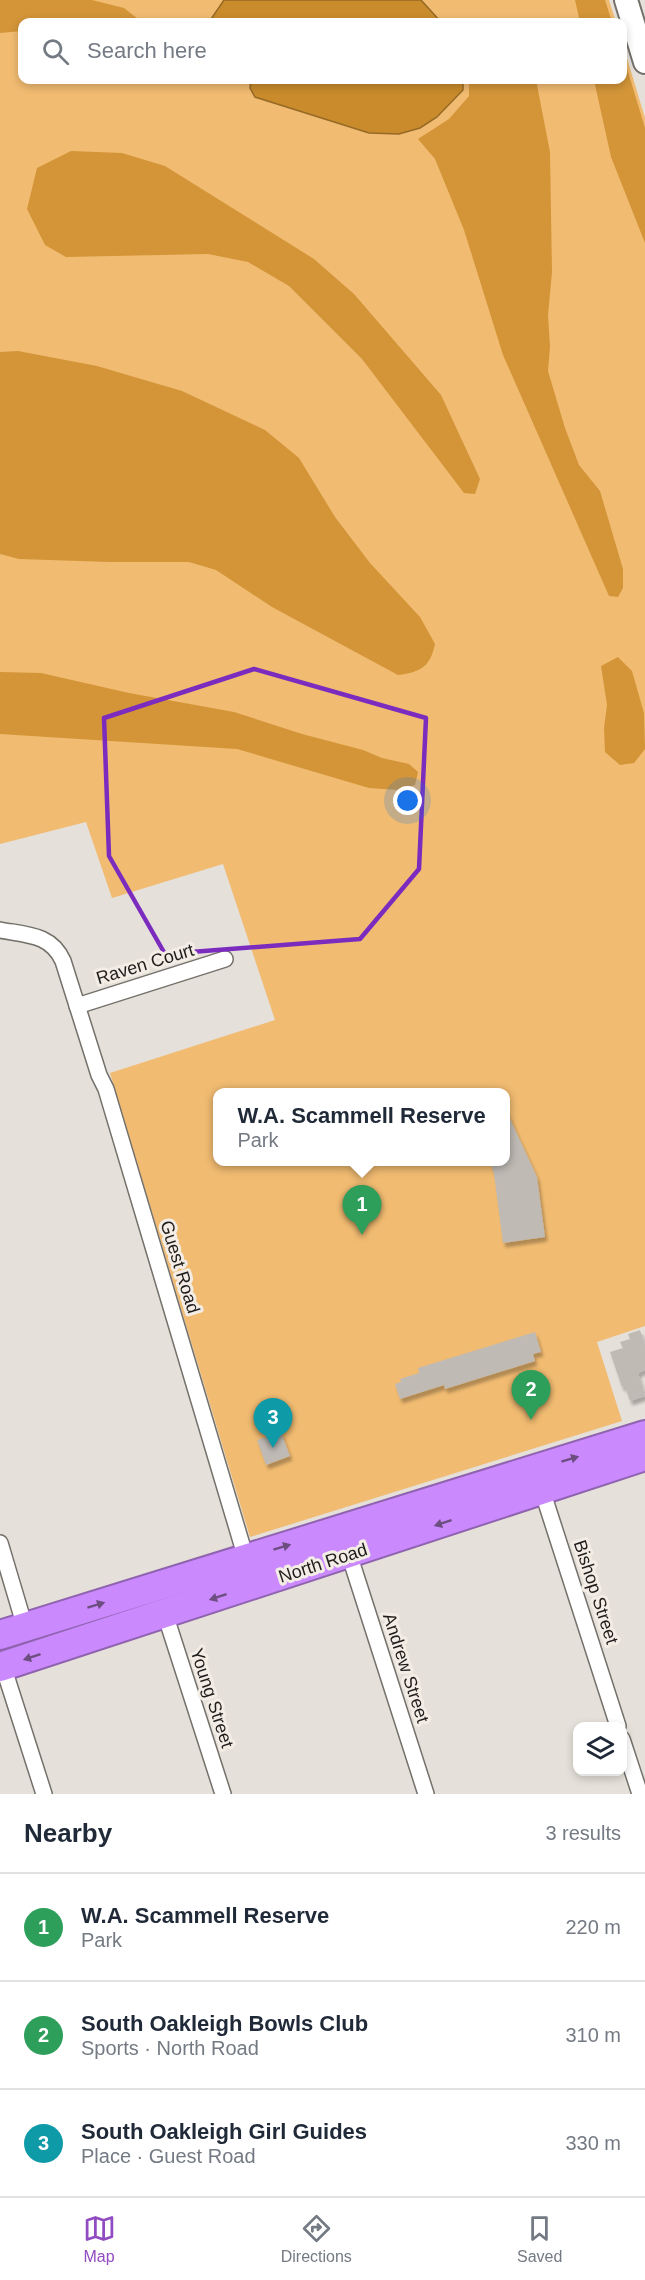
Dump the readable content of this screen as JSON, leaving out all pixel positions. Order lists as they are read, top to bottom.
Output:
{
  "streets": {
    "highway": ["North Road"],
    "street": [
      "Raven Court",
      "Guest Road",
      "Bishop Street",
      "Andrew Street",
      "Young Street"
    ]
  },
  "crossings": [
    ["Raven Court", "Guest Road"],
    ["Guest Road", "North Road"],
    ["North Road", "Bishop Street"],
    ["North Road", "Andrew Street"],
    ["North Road", "Young Street"]
  ],
  "page": {
    "search": "Search here",
    "popup": ["W.A. Scammell Reserve", "Park"],
    "pins": ["1", "2", "3"],
    "heading": ["Nearby", "3 results"],
    "list": [
      {
        "mark": "1",
        "name": "W.A. Scammell Reserve",
        "note": "Park",
        "value": "220 m"
      },
      {
        "mark": "2",
        "name": "South Oakleigh Bowls Club",
        "note": "Sports · North Road",
        "value": "310 m"
      },
      {
        "mark": "3",
        "name": "South Oakleigh Girl Guides",
        "note": "Place · Guest Road",
        "value": "330 m"
      }
    ],
    "nav": ["Map", "Directions", "Saved"]
  }
}
